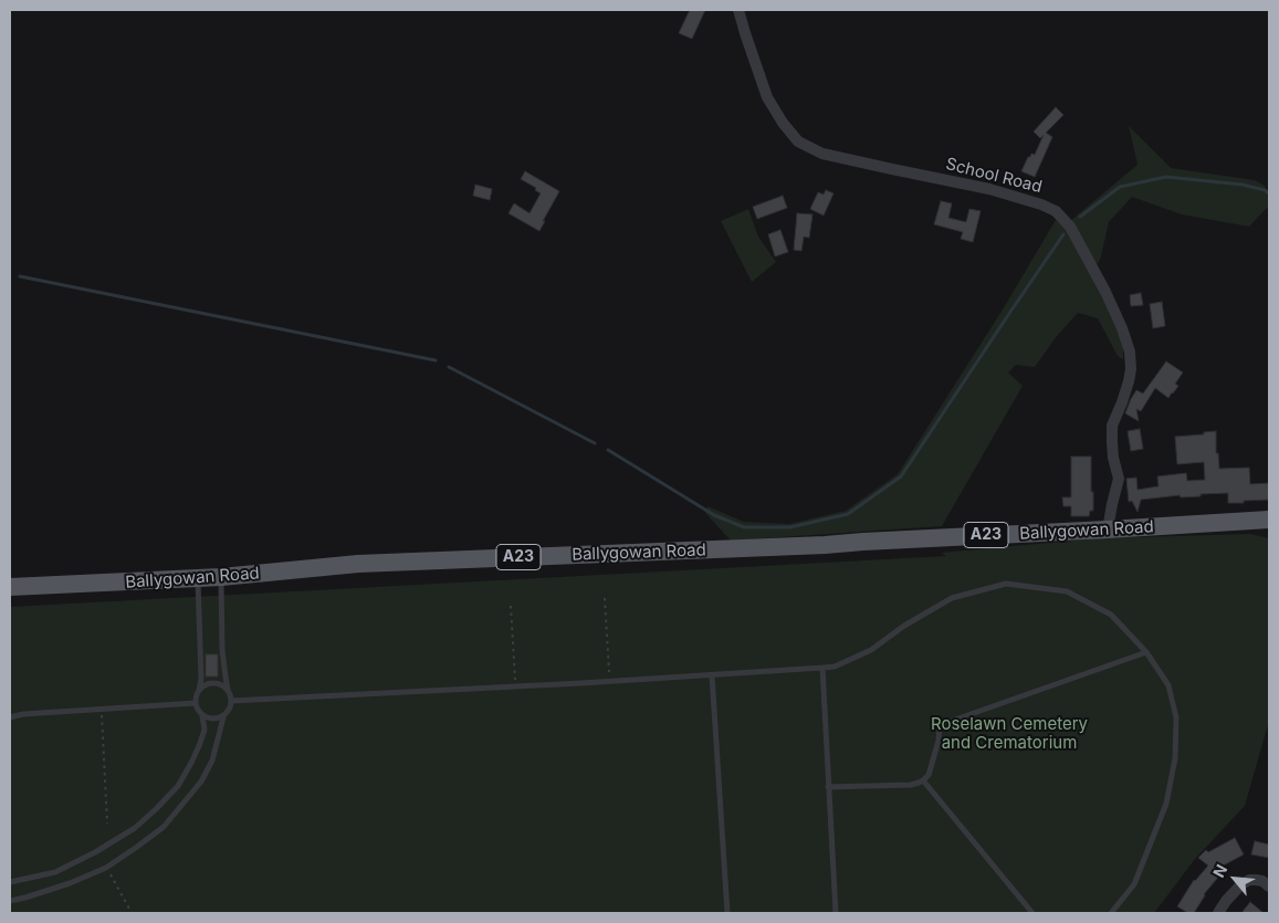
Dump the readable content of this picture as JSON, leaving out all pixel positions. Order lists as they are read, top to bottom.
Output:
{
  "streets": {
    "main road": ["Ballygowan Road", "A23"],
    "street": ["School Road"]
  },
  "crossings": [
    ["School Road", "Ballygowan Road"]
  ],
  "parks": ["Roselawn Cemetery and Crematorium"],
  "north": "top left"
}
